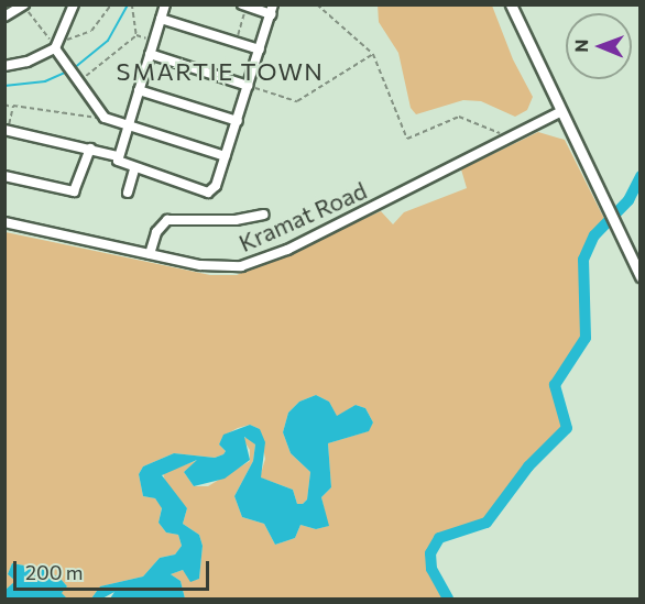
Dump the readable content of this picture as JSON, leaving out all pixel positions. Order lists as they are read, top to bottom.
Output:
{
  "streets": {
    "street": ["Kramat Road"]
  },
  "districts": ["SMARTIE TOWN"],
  "scale_bar": "200 m",
  "north": "left"
}
